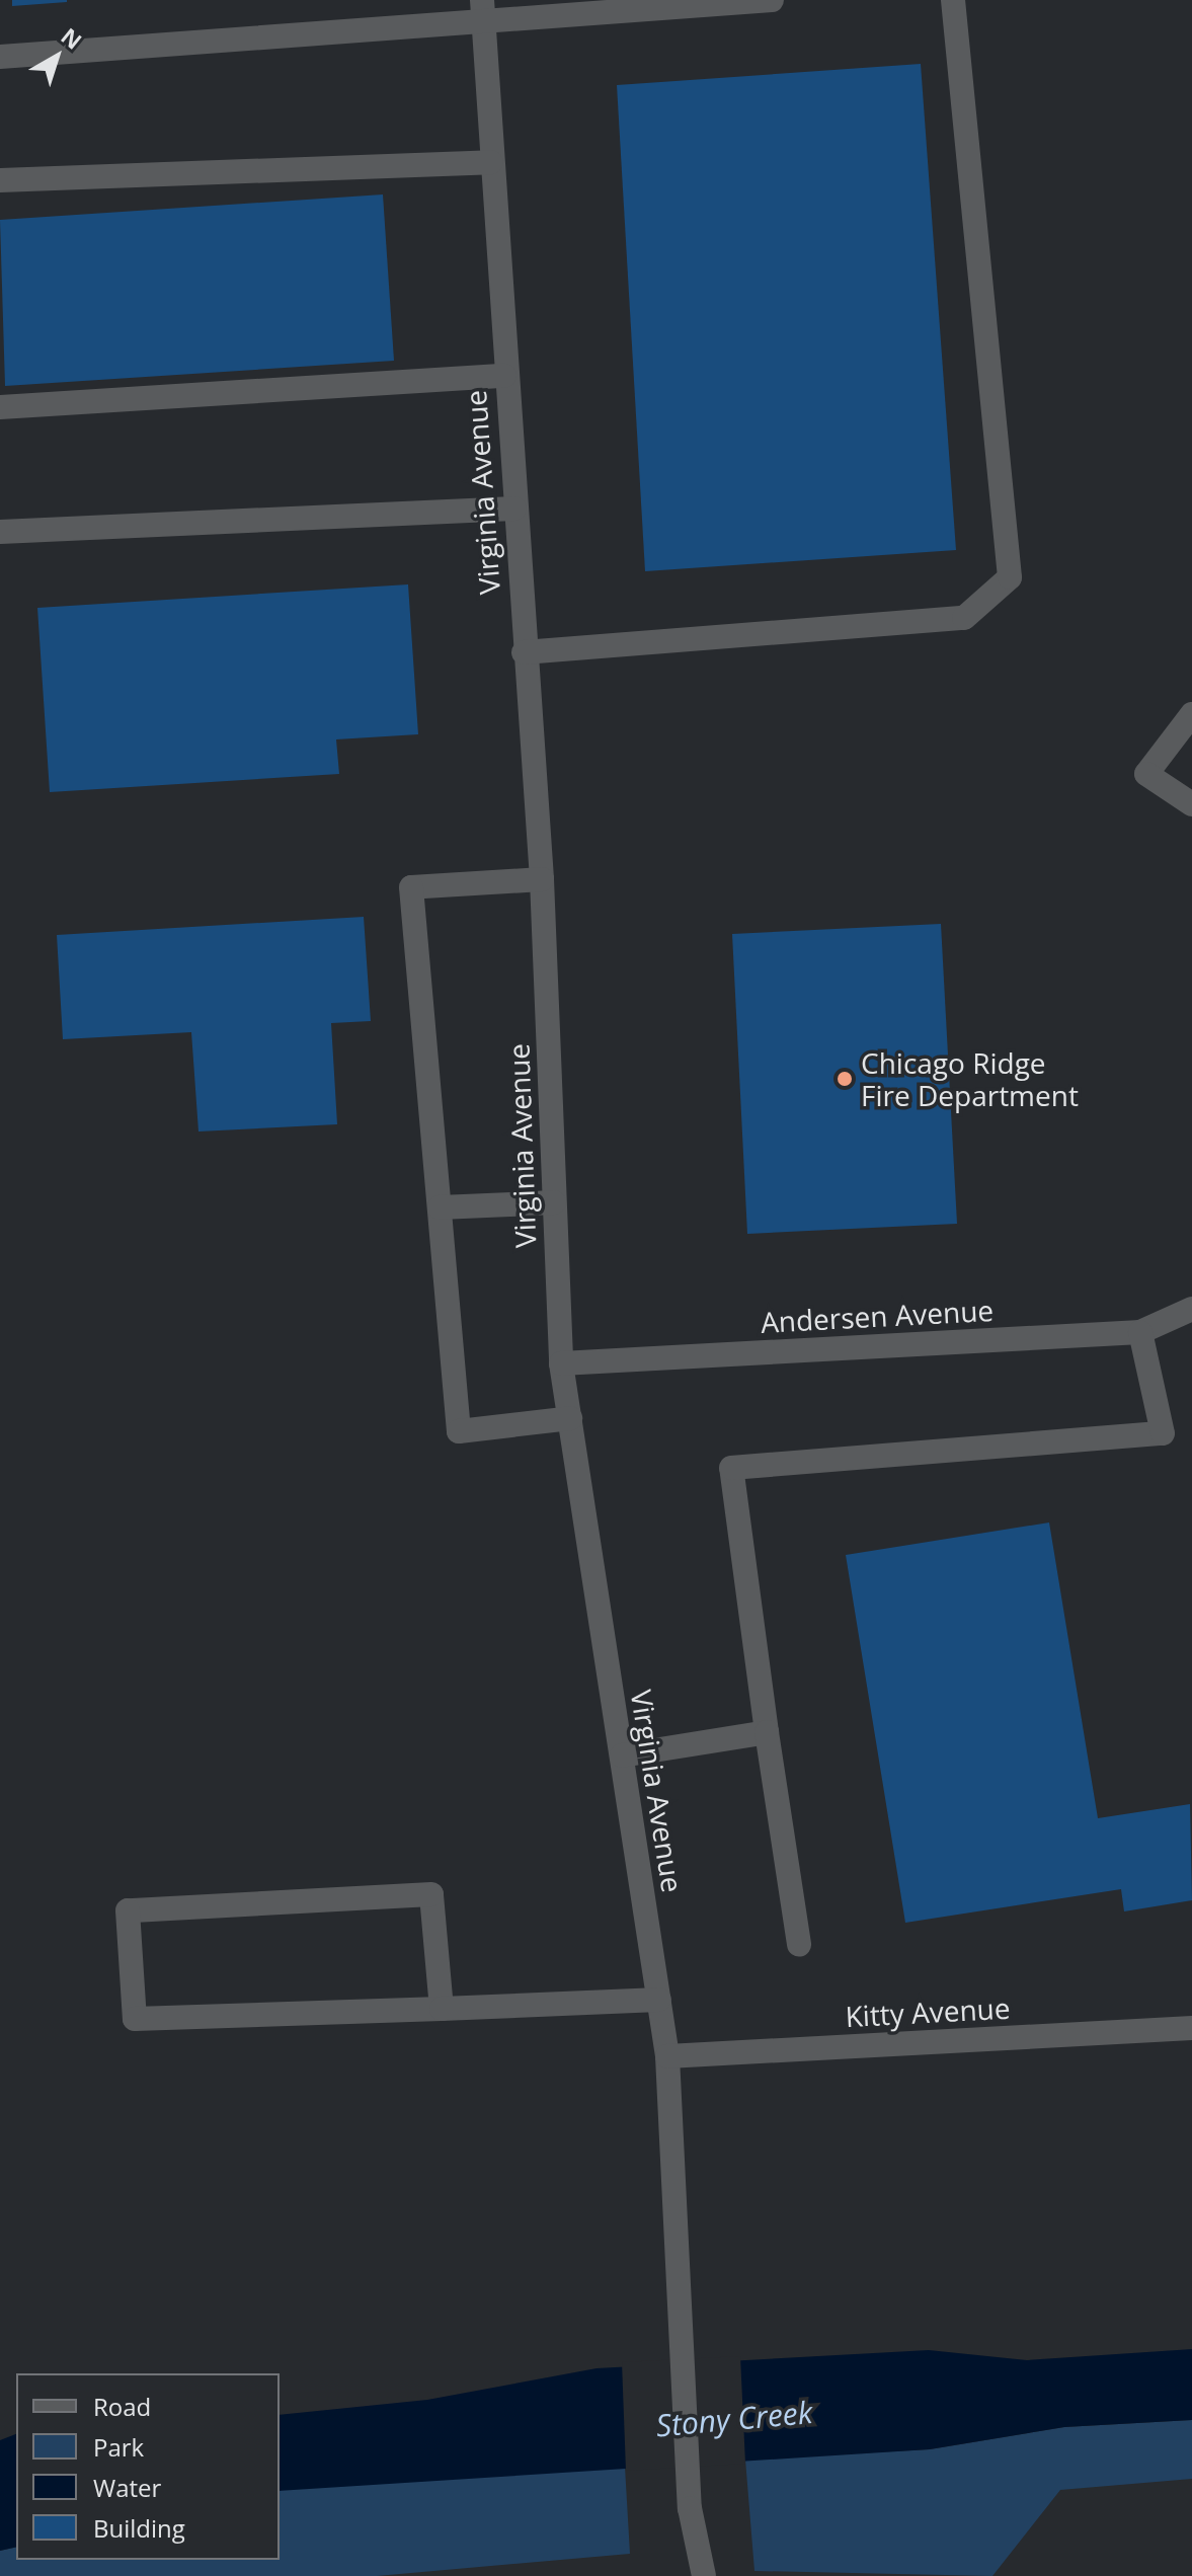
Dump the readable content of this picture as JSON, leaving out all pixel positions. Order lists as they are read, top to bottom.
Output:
{
  "streets": {
    "street": ["Virginia Avenue", "Andersen Avenue", "Kitty Avenue"]
  },
  "crossings": [
    ["Virginia Avenue", "Andersen Avenue"],
    ["Virginia Avenue", "Kitty Avenue"]
  ],
  "water": ["Stony Creek"],
  "places": ["Chicago Ridge Fire Department"],
  "legend": [
    "Road",
    "Park",
    "Water",
    "Building"
  ],
  "north": "top right"
}
